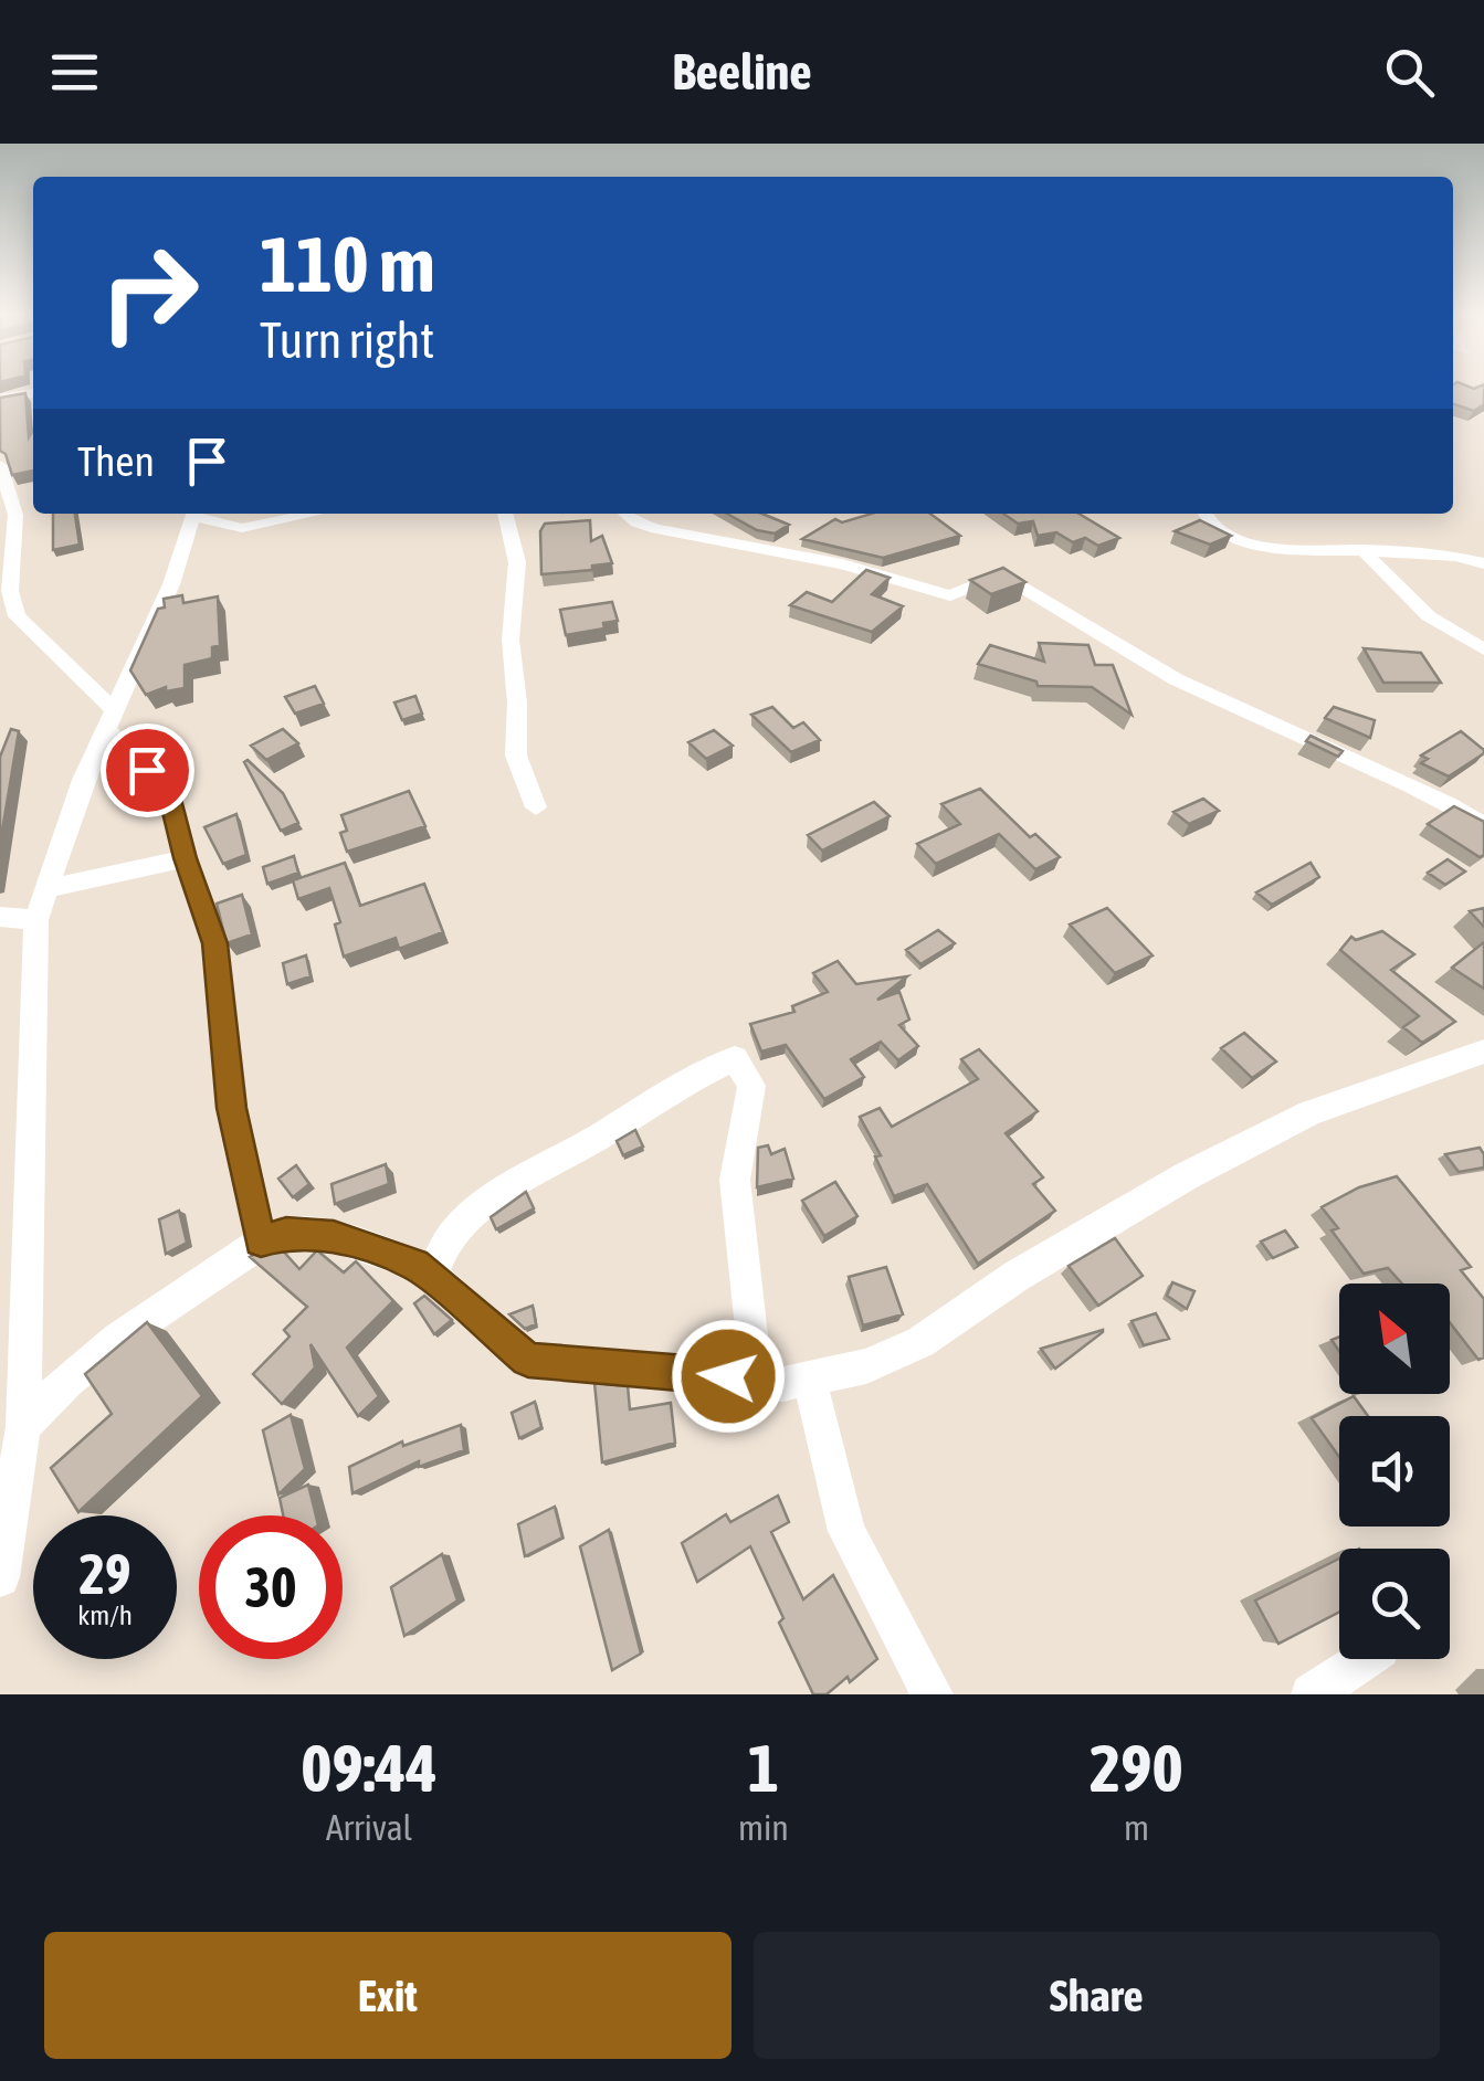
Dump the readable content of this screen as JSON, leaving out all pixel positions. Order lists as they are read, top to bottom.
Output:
{
  "north": "top left",
  "page": {
    "header": "Beeline",
    "turn": ["110 m", "Turn right"],
    "then": "Then",
    "speed": "29 km/h",
    "limit": "30",
    "eta": [
      "09:44",
      "Arrival",
      "1",
      "min",
      "290",
      "m"
    ],
    "buttons": ["Exit", "Share"]
  }
}
